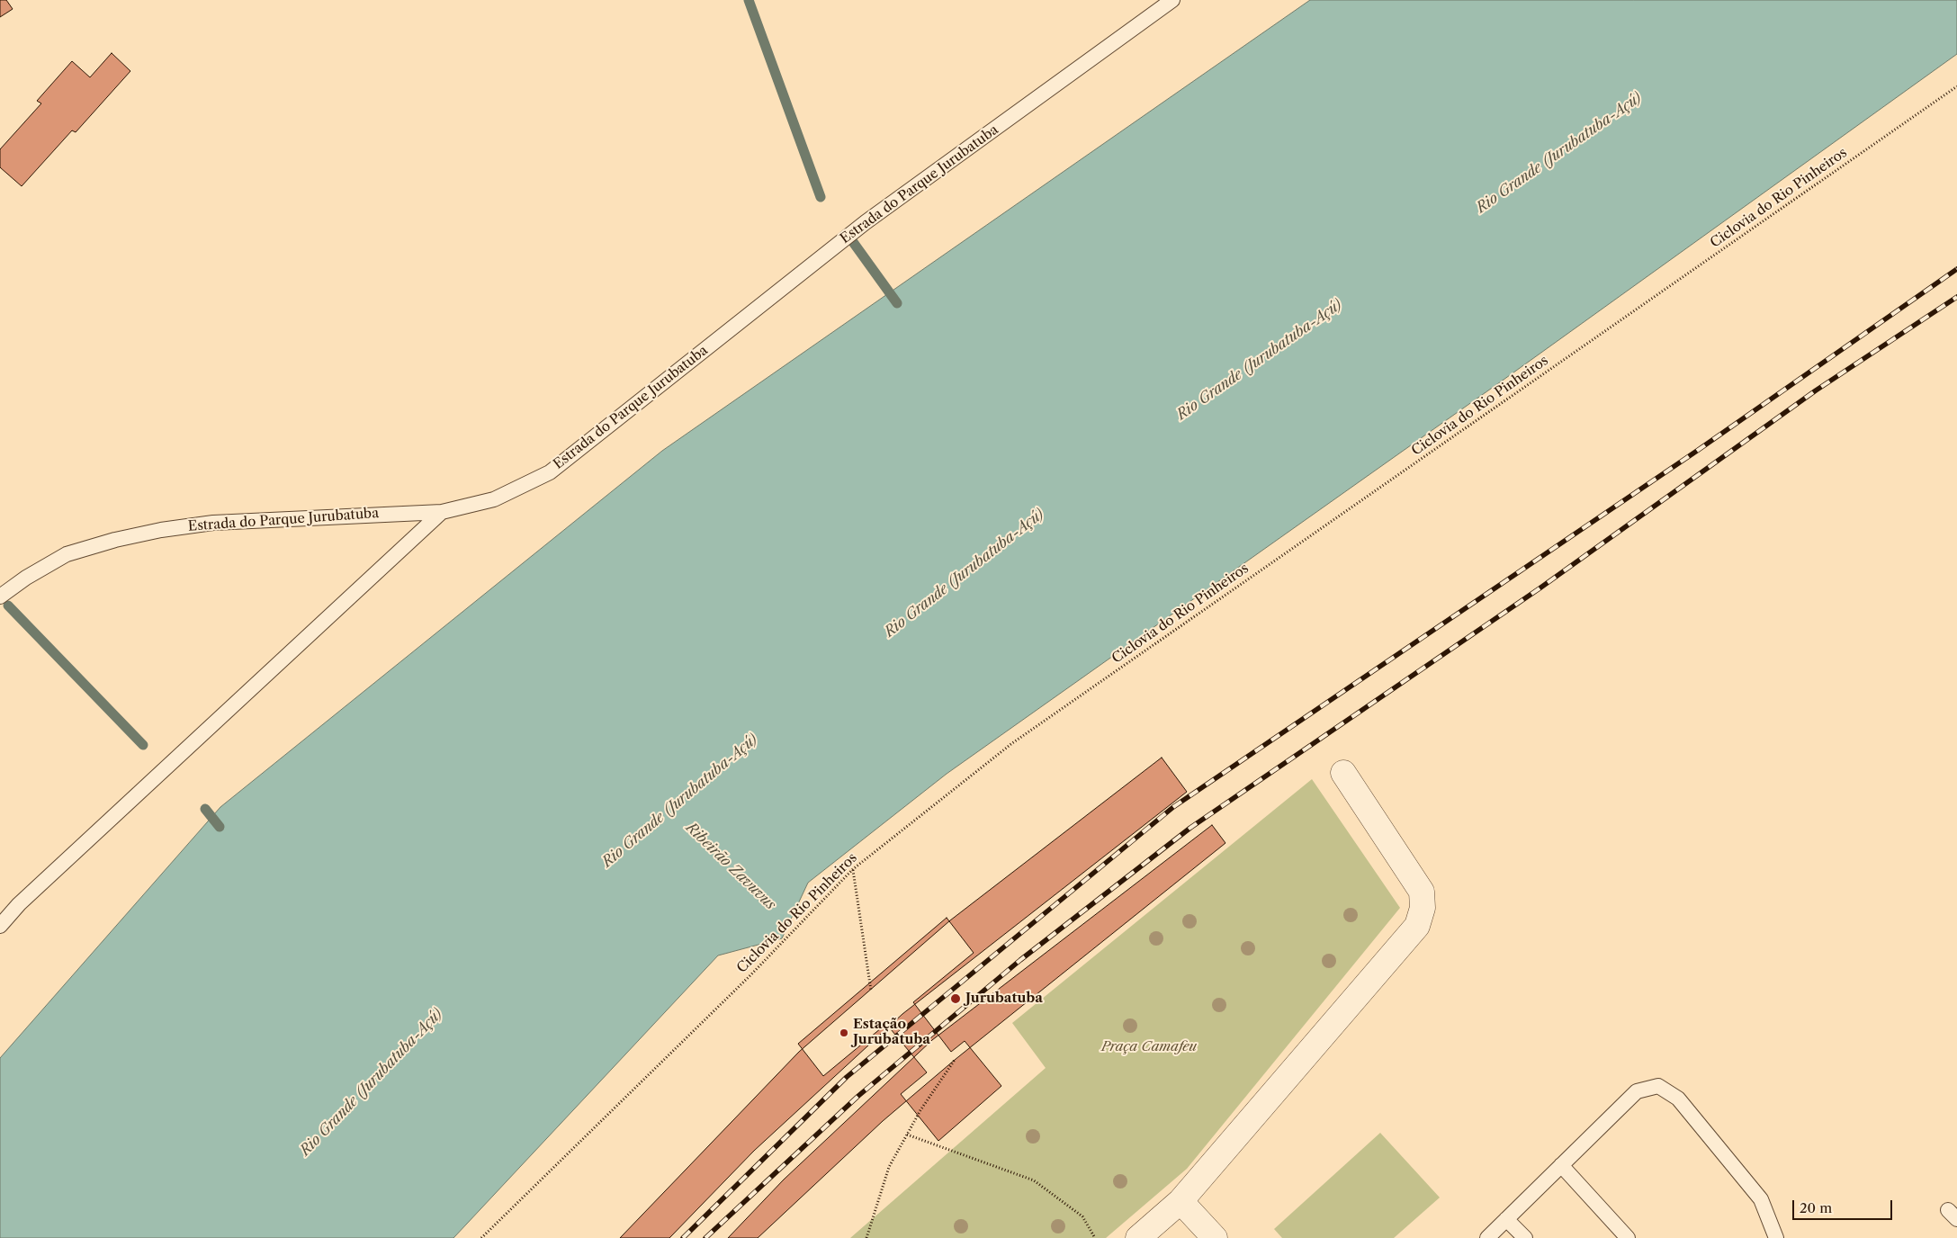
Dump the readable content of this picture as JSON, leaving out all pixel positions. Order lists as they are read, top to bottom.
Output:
{
  "streets": {
    "lane": ["Estrada do Parque Jurubatuba"],
    "path": ["Ciclovia do Rio Pinheiros"]
  },
  "water": ["Rio Grande (Jurubatuba-Açú)", "Ribeirão Zavuvus"],
  "parks": ["Praça Camafeu"],
  "places": ["Jurubatuba", "Estação Jurubatuba"],
  "scale_bar": "20 m"
}
